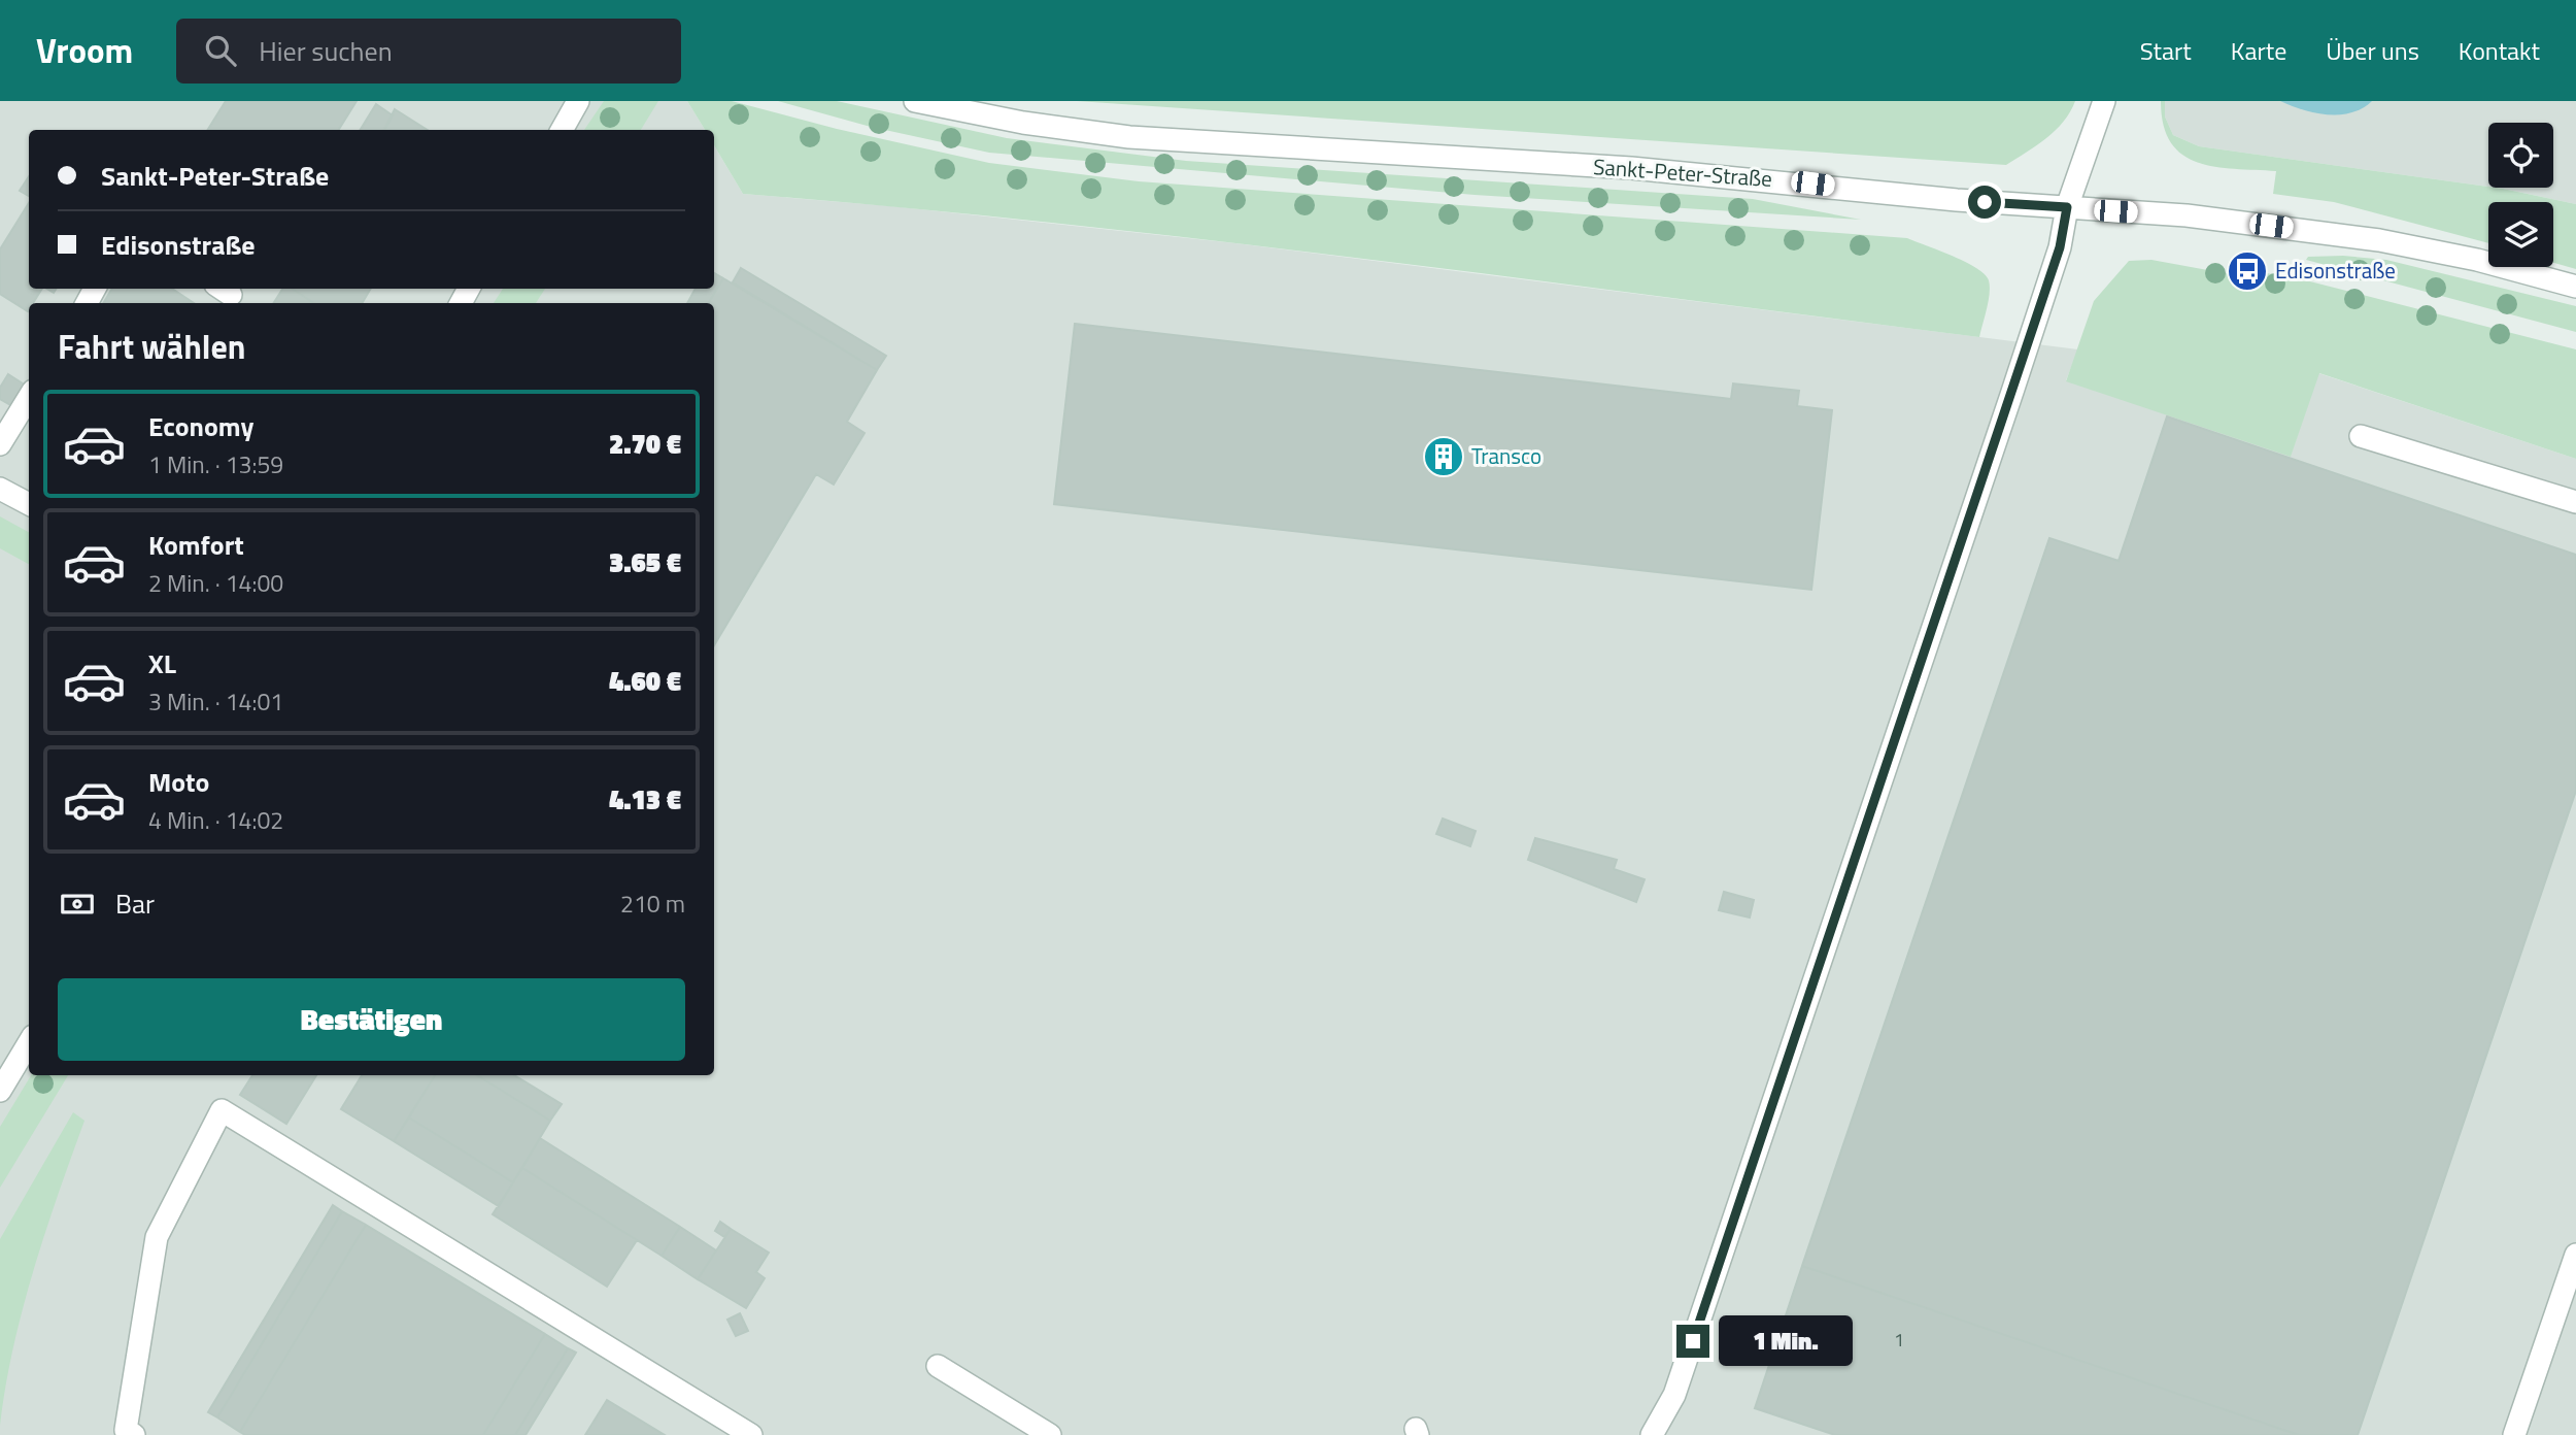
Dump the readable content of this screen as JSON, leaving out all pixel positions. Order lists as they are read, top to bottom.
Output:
{
  "streets": {
    "street": ["Sankt-Peter-Straße"]
  },
  "places": {
    "bus stop": ["Edisonstraße"],
    "building": ["Transco"]
  },
  "house_numbers": ["1"],
  "page": {
    "header": "Vroom",
    "search": "Hier suchen",
    "nav": [
      "Start",
      "Karte",
      "Über uns",
      "Kontakt"
    ],
    "banner": ["Sankt-Peter-Straße", "Edisonstraße"],
    "heading": "Fahrt wählen",
    "list": [
      {
        "name": "Economy",
        "note": "1 Min. · 13:59",
        "value": "2.70 €"
      },
      {
        "name": "Komfort",
        "note": "2 Min. · 14:00",
        "value": "3.65 €"
      },
      {
        "name": "XL",
        "note": "3 Min. · 14:01",
        "value": "4.60 €"
      },
      {
        "name": "Moto",
        "note": "4 Min. · 14:02",
        "value": "4.13 €"
      }
    ],
    "pay": ["Bar", "210 m"],
    "buttons": "Bestätigen",
    "bubble": "1 Min."
  }
}
